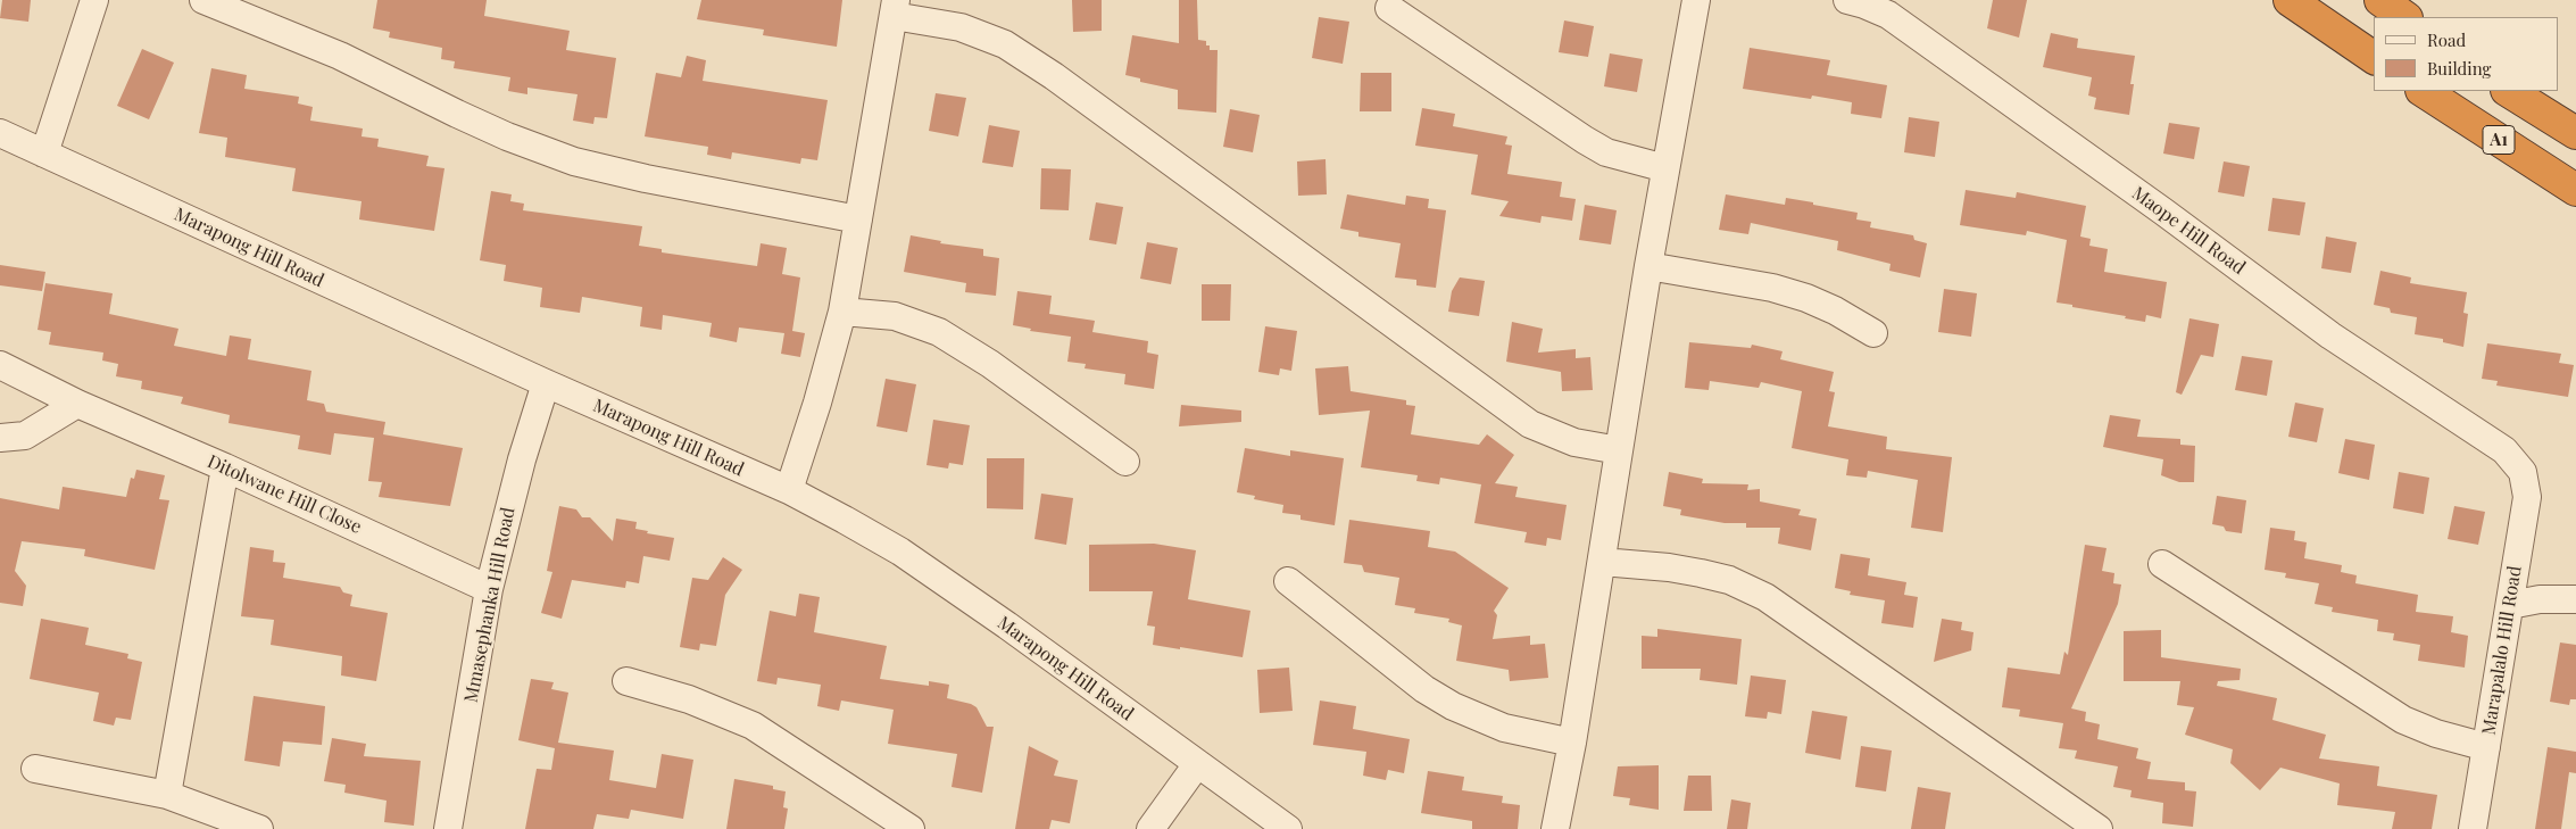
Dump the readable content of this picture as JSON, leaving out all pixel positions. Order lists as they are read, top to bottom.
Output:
{
  "streets": {
    "highway": ["A1"],
    "street": [
      "Maope Hill Road",
      "Marapong Hill Road",
      "Ditolwane Hill Close",
      "Mmasephanka Hill Road",
      "Marapalalo Hill Road"
    ]
  },
  "crossings": [
    ["Maope Hill Road", "Marapalalo Hill Road"],
    ["Marapong Hill Road", "Mmasephanka Hill Road"],
    ["Ditolwane Hill Close", "Mmasephanka Hill Road"]
  ],
  "legend": ["Road", "Building"]
}
